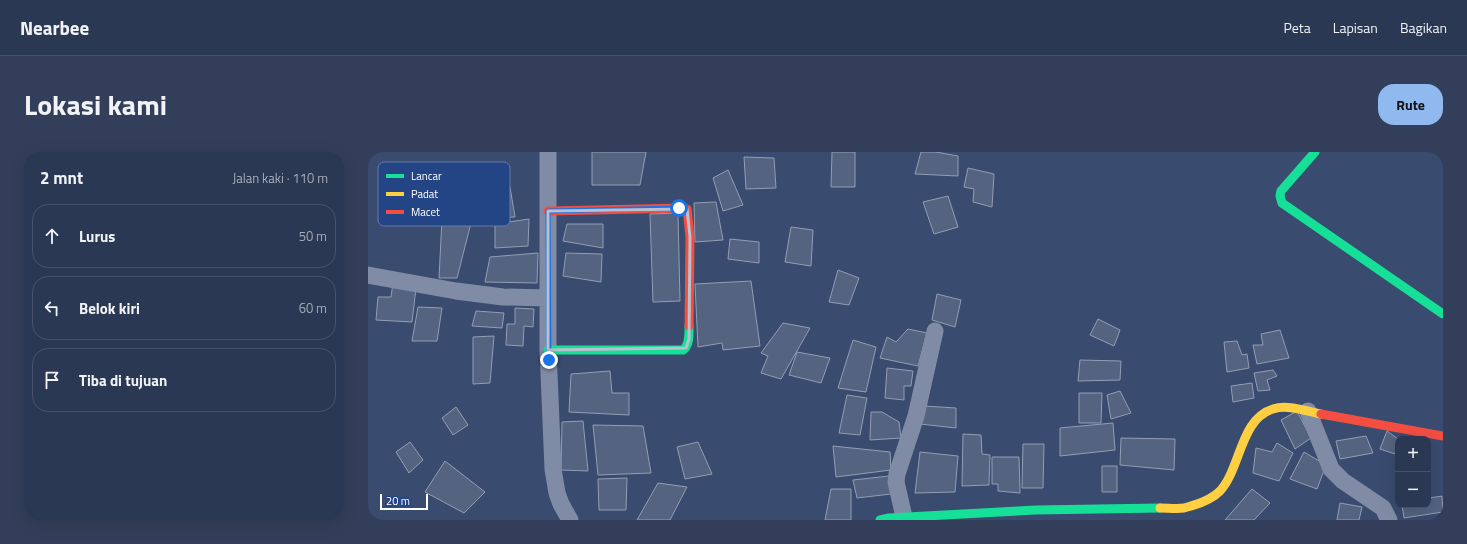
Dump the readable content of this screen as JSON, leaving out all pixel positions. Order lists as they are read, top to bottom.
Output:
{
  "legend": ["Lancar", "Padat", "Macet"],
  "scale_bar": "20 m",
  "page": {
    "header": "Nearbee",
    "nav": ["Peta", "Lapisan", "Bagikan"],
    "title": "Lokasi kami",
    "buttons": "Rute",
    "heading": ["2 mnt", "Jalan kaki · 110 m"],
    "list": [
      ["Lurus", "50 m"],
      ["Belok kiri", "60 m"],
      "Tiba di tujuan"
    ],
    "map_buttons": ["+", "−"],
    "scale": "20 m"
  }
}
